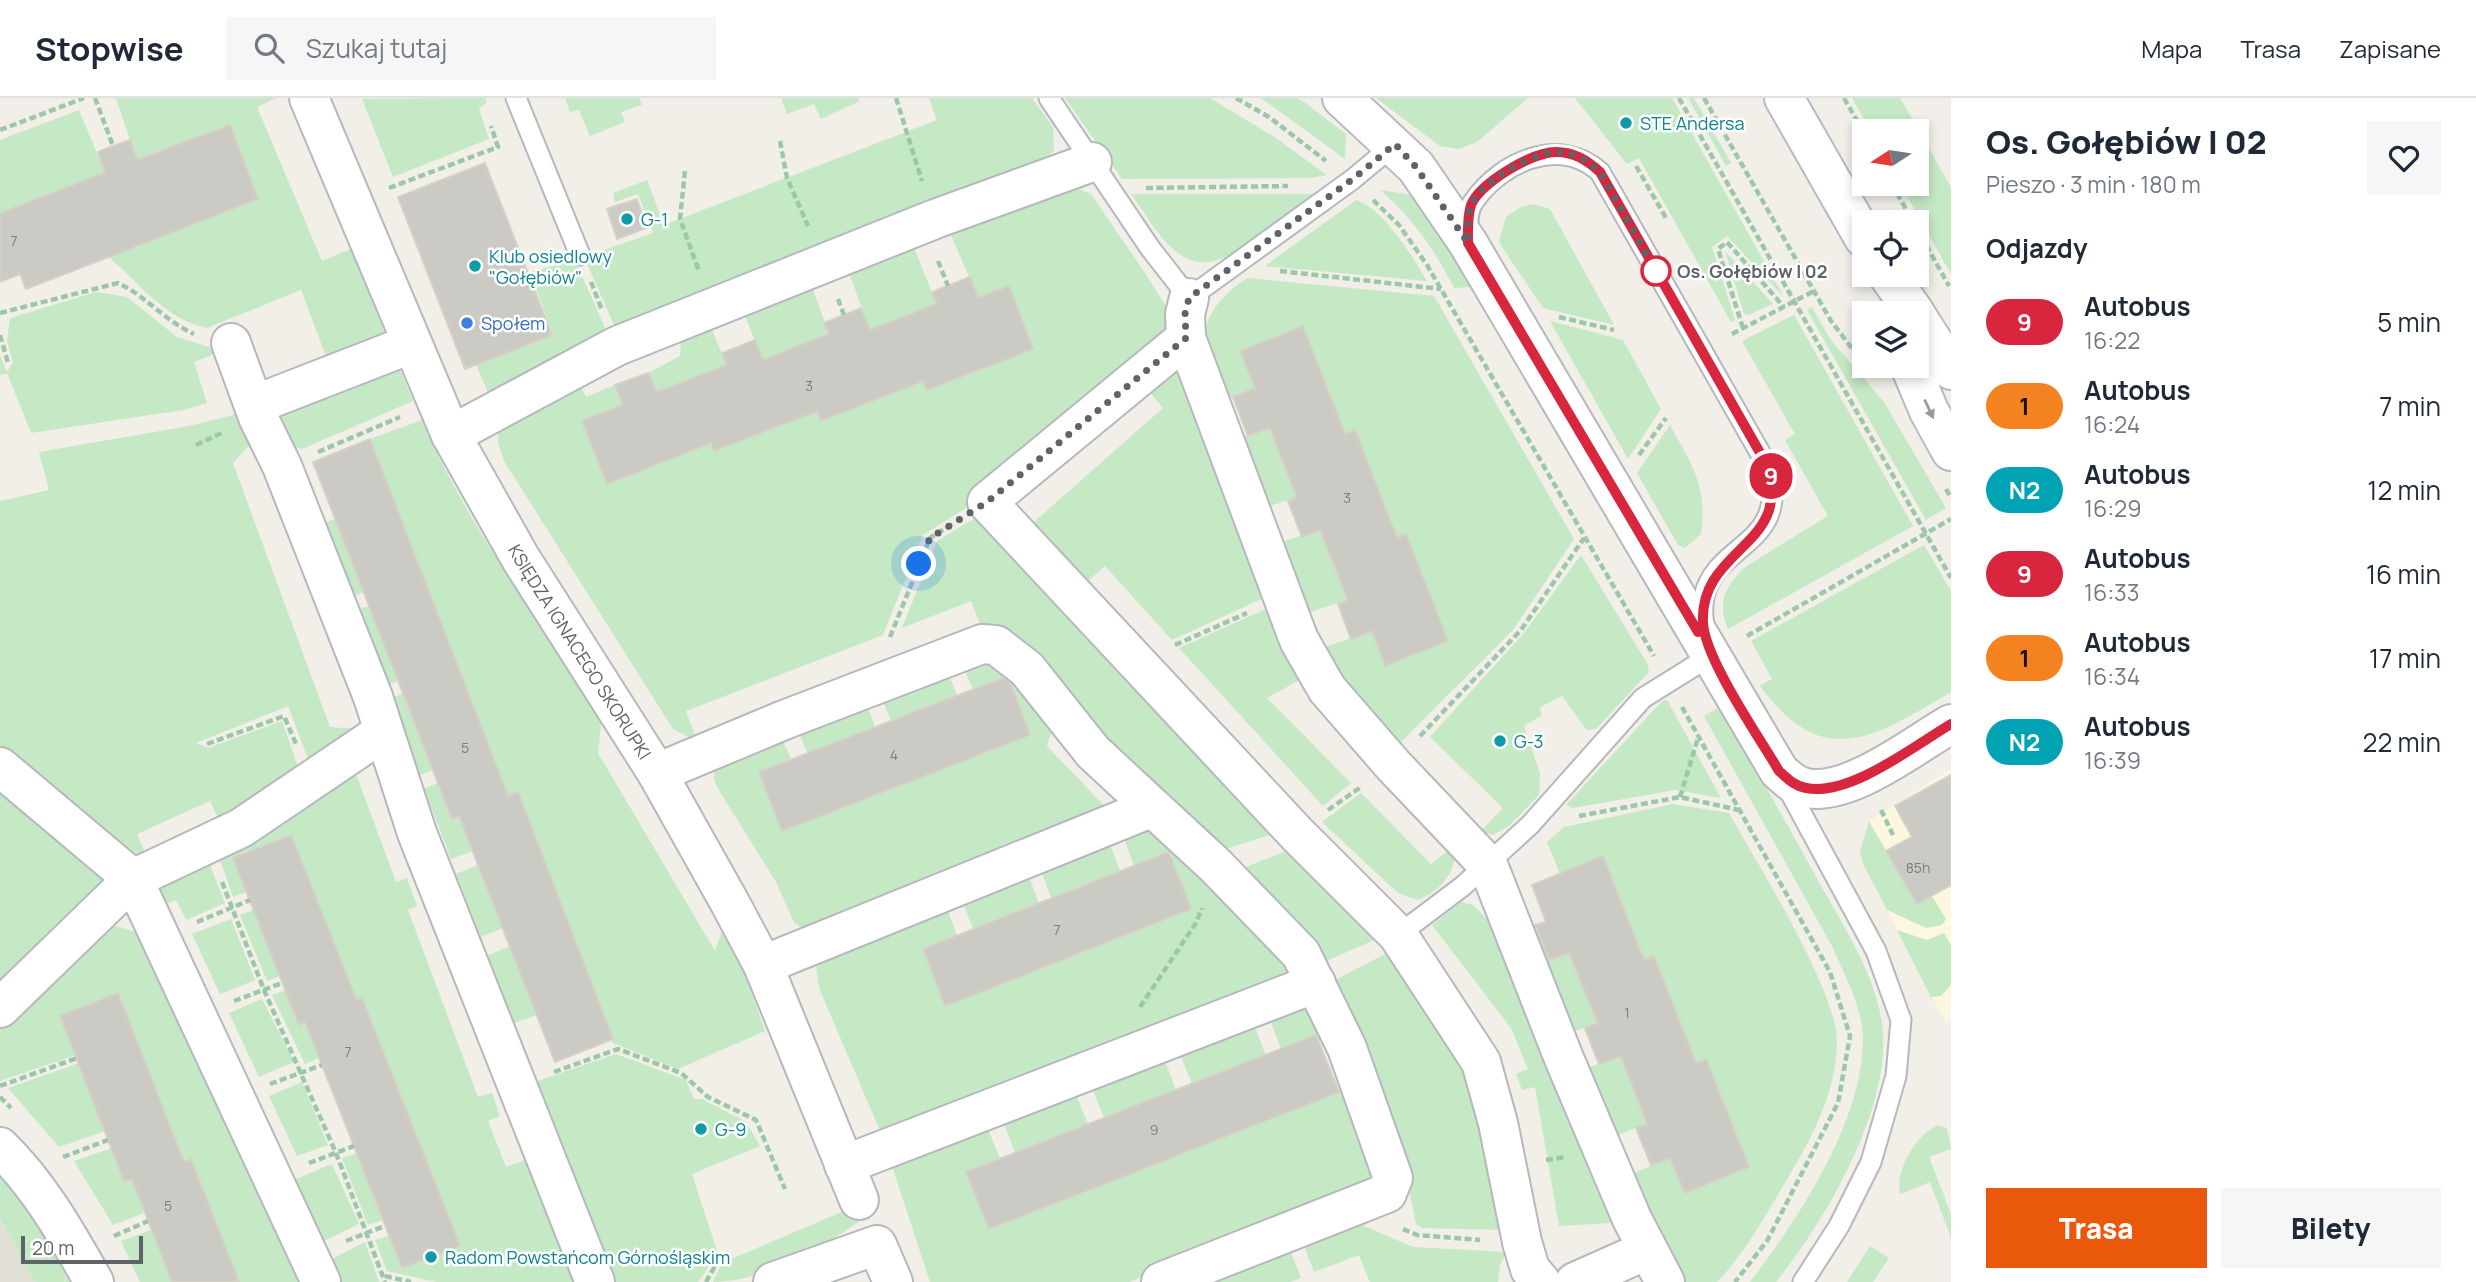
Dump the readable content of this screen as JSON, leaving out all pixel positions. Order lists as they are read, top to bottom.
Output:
{
  "streets": {
    "street": ["KSIĘDZA IGNACEGO SKORUPKI"]
  },
  "places": [
    "STE Andersa",
    "G-1",
    "Klub osiedlowy \"Gołębiów\"",
    "Os. Gołębiów I 02",
    "Społem",
    "G-3",
    "G-9",
    "Radom Powstańcom Górnośląskim"
  ],
  "lines": ["bus line 9"],
  "house_numbers": [
    "7",
    "3",
    "3",
    "5",
    "4",
    "85h",
    "7",
    "1",
    "7",
    "9",
    "5"
  ],
  "scale_bar": "20 m",
  "north": "left",
  "page": {
    "header": "Stopwise",
    "search": "Szukaj tutaj",
    "nav": ["Mapa", "Trasa", "Zapisane"],
    "on_map": "9",
    "heading": [
      ["Os. Gołębiów I 02", "Pieszo · 3 min · 180 m"],
      "Odjazdy"
    ],
    "list": [
      {
        "mark": "9",
        "name": "Autobus",
        "note": "16:22",
        "value": "5 min"
      },
      {
        "mark": "1",
        "name": "Autobus",
        "note": "16:24",
        "value": "7 min"
      },
      {
        "mark": "N2",
        "name": "Autobus",
        "note": "16:29",
        "value": "12 min"
      },
      {
        "mark": "9",
        "name": "Autobus",
        "note": "16:33",
        "value": "16 min"
      },
      {
        "mark": "1",
        "name": "Autobus",
        "note": "16:34",
        "value": "17 min"
      },
      {
        "mark": "N2",
        "name": "Autobus",
        "note": "16:39",
        "value": "22 min"
      }
    ],
    "buttons": ["Trasa", "Bilety"],
    "scale": "20 m"
  }
}
